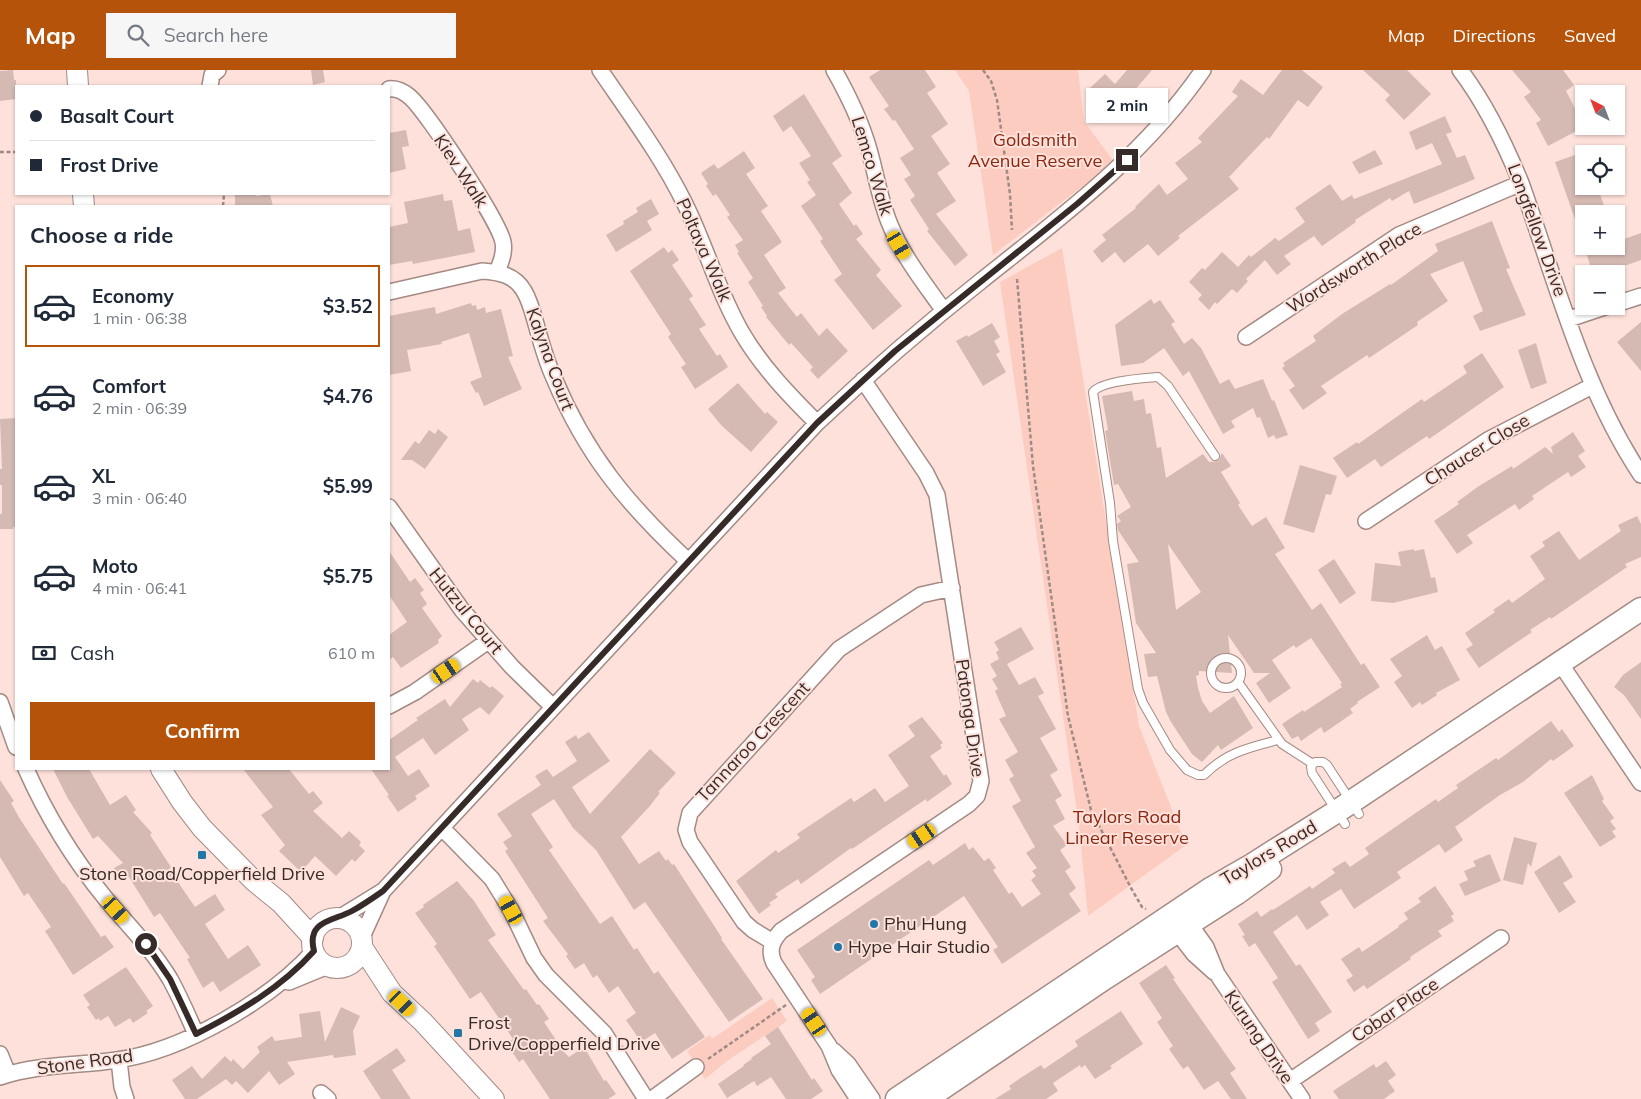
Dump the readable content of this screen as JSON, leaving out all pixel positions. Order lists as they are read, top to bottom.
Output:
{
  "streets": {
    "main road": ["Taylors Road"],
    "street": [
      "Lemco Walk",
      "Kiev Walk",
      "Longfellow Drive",
      "Poltava Walk",
      "Wordsworth Place",
      "Kalyna Court",
      "Chaucer Close",
      "Hutzul Court",
      "Patonga Drive",
      "Tannaroo Crescent",
      "Cobar Place",
      "Kurung Drive",
      "Stone Road"
    ]
  },
  "crossings": [
    ["Kiev Walk", "Kalyna Court"],
    ["Longfellow Drive", "Wordsworth Place"],
    ["Longfellow Drive", "Chaucer Close"],
    ["Patonga Drive", "Tannaroo Crescent"],
    ["Taylors Road", "Kurung Drive"],
    ["Cobar Place", "Kurung Drive"]
  ],
  "parks": ["Goldsmith Avenue Reserve", "Taylors Road Linear Reserve"],
  "places": {
    "transit": ["Stone Road/Copperfield Drive", "Frost Drive/Copperfield Drive"],
    "other": ["Phu Hung", "Hype Hair Studio"]
  },
  "north": "top left",
  "page": {
    "header": "Map",
    "search": "Search here",
    "nav": ["Map", "Directions", "Saved"],
    "map_buttons": ["+", "−"],
    "banner": ["Basalt Court", "Frost Drive"],
    "bubble": "2 min",
    "heading": "Choose a ride",
    "list": [
      {
        "name": "Economy",
        "note": "1 min · 06:38",
        "value": "$3.52"
      },
      {
        "name": "Comfort",
        "note": "2 min · 06:39",
        "value": "$4.76"
      },
      {
        "name": "XL",
        "note": "3 min · 06:40",
        "value": "$5.99"
      },
      {
        "name": "Moto",
        "note": "4 min · 06:41",
        "value": "$5.75"
      }
    ],
    "pay": ["Cash", "610 m"],
    "buttons": "Confirm"
  }
}
